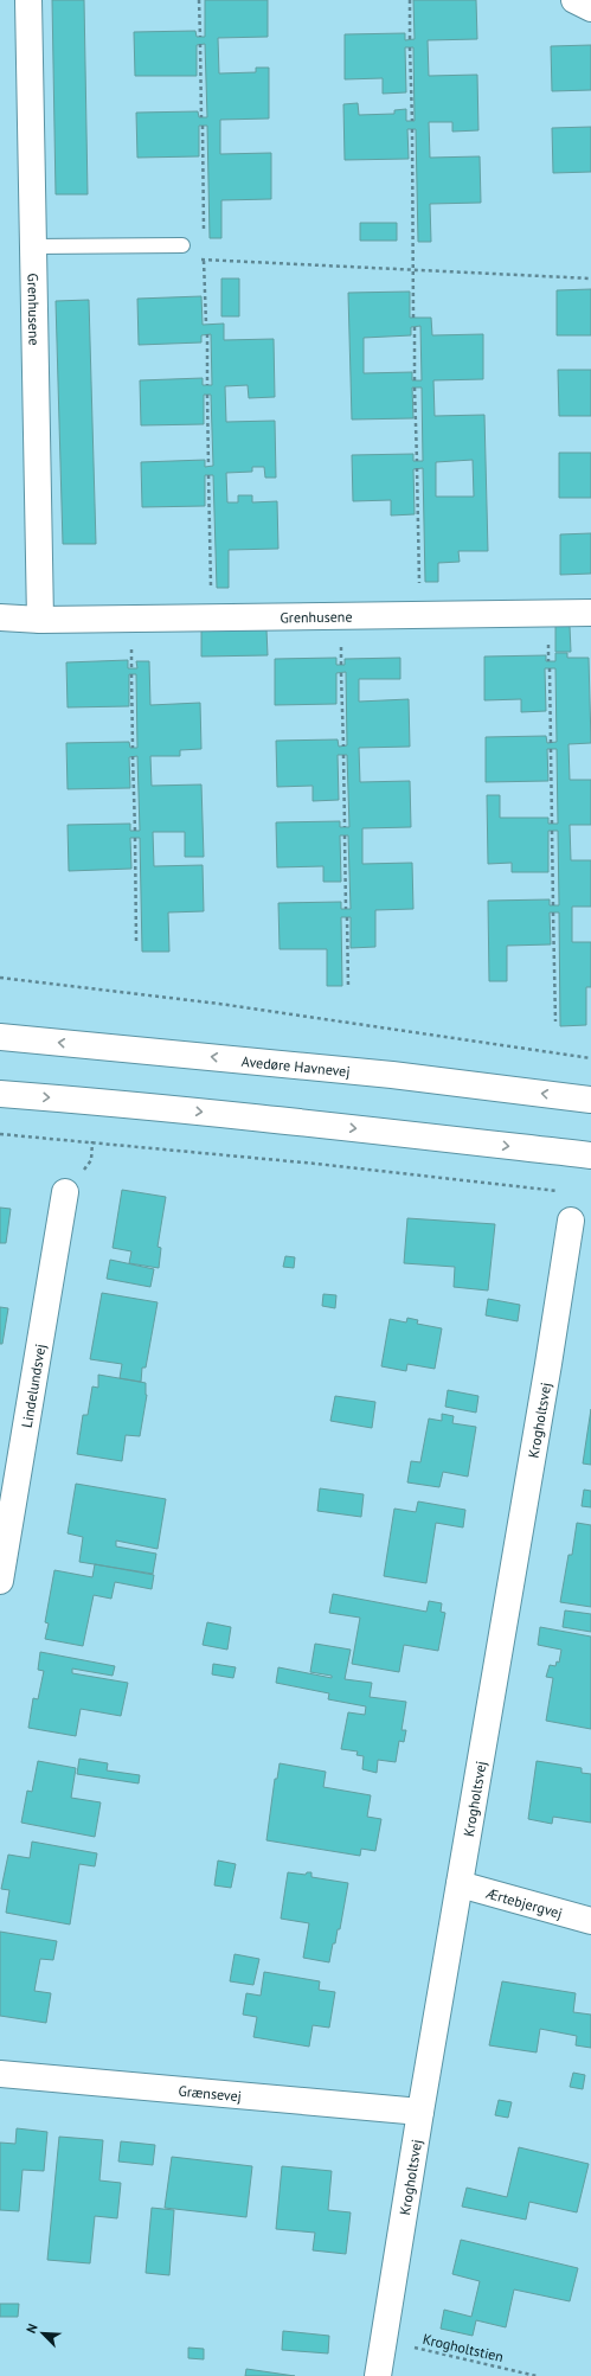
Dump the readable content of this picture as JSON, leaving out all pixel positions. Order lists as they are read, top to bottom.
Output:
{
  "streets": {
    "street": [
      "Grenhusene",
      "Avedøre Havnevej",
      "Lindelundsvej",
      "Krogholtsvej",
      "Ærtebjergvej",
      "Grænsevej"
    ],
    "path": ["Krogholtstien"]
  },
  "crossings": [
    ["Krogholtsvej", "Ærtebjergvej"],
    ["Krogholtsvej", "Grænsevej"],
    ["Krogholtsvej", "Krogholtstien"]
  ],
  "north": "top left"
}
